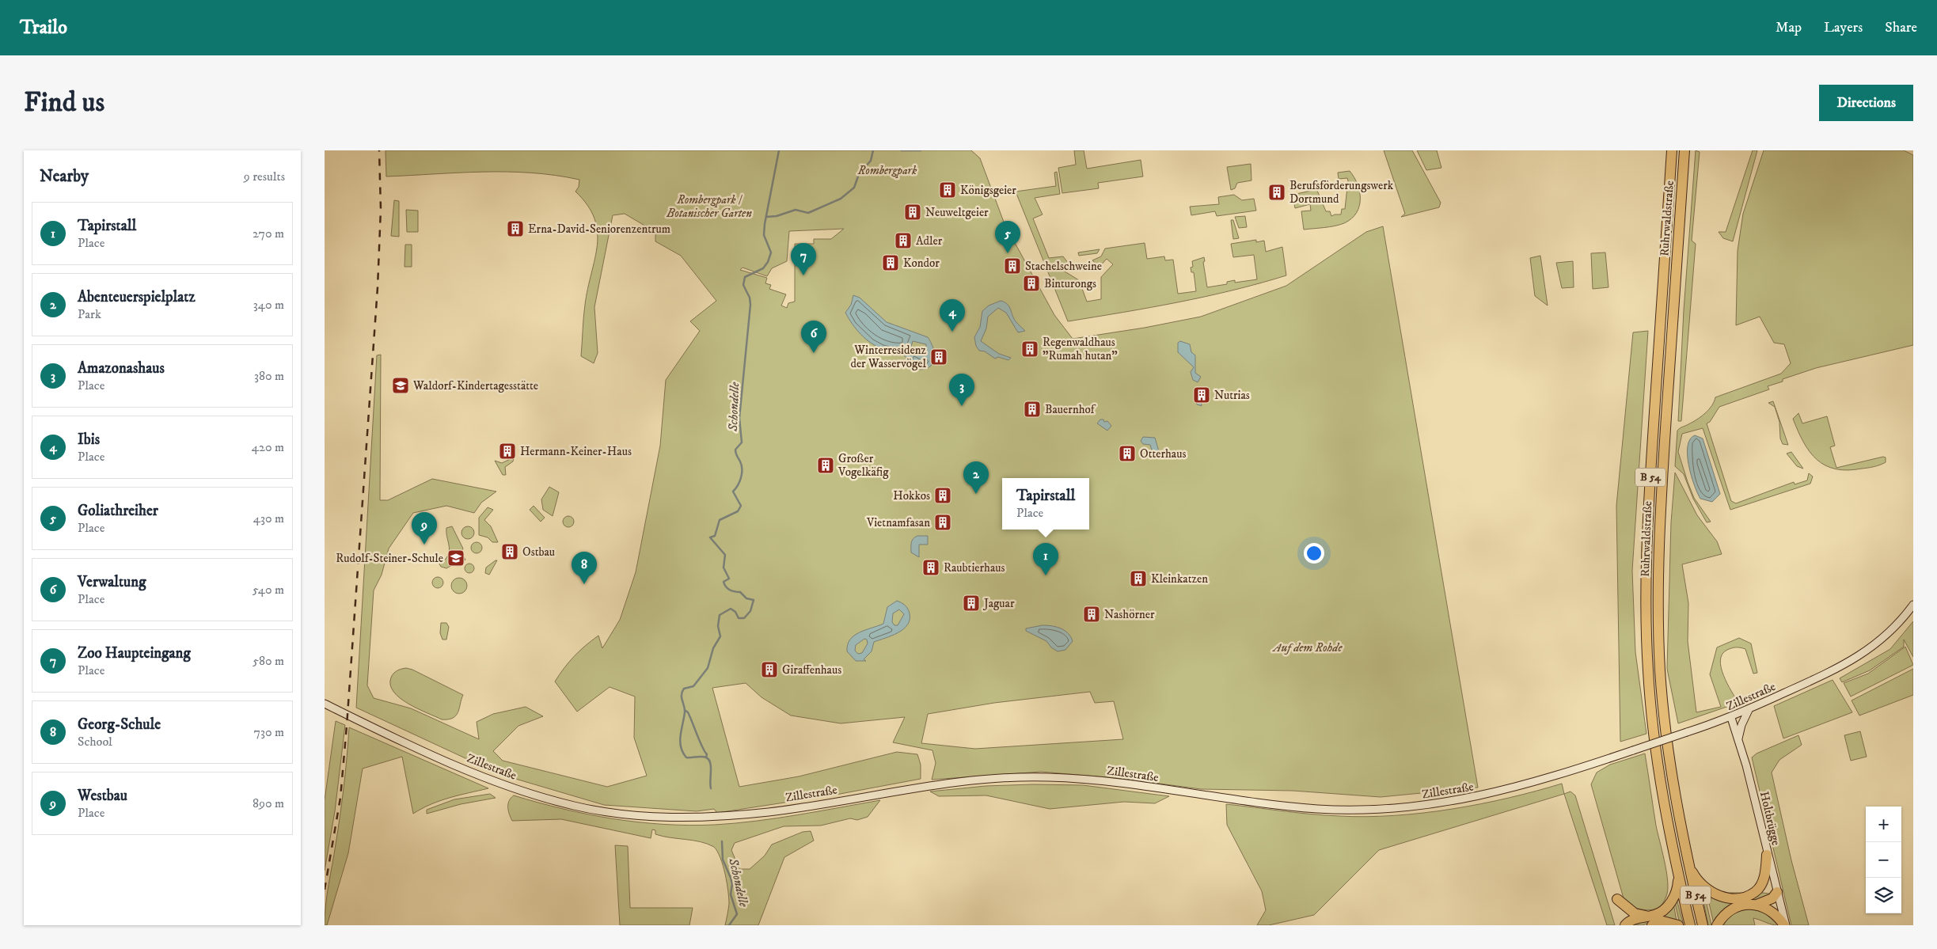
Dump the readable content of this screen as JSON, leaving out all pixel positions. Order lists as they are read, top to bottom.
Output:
{
  "streets": {
    "highway": ["Ruhrwaldstraße", "B 54"],
    "main road": ["Zillestraße", "Holtbrügge"]
  },
  "crossings": [
    ["Zillestraße", "Holtbrügge"]
  ],
  "water": ["Schondelle"],
  "parks": ["Rombergpark", "Rombergpark / Botanischer Garten", "Auf dem Rohde"],
  "places": {
    "building": [
      "Königsgeier",
      "Berufsförderungswerk Dortmund",
      "Neuweltgeier",
      "Erna-David-Seniorenzentrum",
      "Adler",
      "Kondor",
      "Stachelschweine",
      "Binturongs",
      "Regenwaldhaus \"Rumah hutan\"",
      "Winterresidenz der Wasservögel",
      "Nutrias",
      "Bauernhof",
      "Hermann-Keiner-Haus",
      "Otterhaus",
      "Großer Vogelkäfig",
      "Hokkos",
      "Vietnamfasan",
      "Ostbau",
      "Raubtierhaus",
      "Kleinkatzen",
      "Jaguar",
      "Nashörner",
      "Giraffenhaus"
    ],
    "school or university": ["Waldorf-Kindertagesstätte", "Rudolf-Steiner-Schule"]
  },
  "page": {
    "header": "Trailo",
    "nav": ["Map", "Layers", "Share"],
    "buttons": "Directions",
    "title": "Find us",
    "heading": ["Nearby", "9 results"],
    "list": [
      {
        "mark": "1",
        "name": "Tapirstall",
        "note": "Place",
        "value": "270 m"
      },
      {
        "mark": "2",
        "name": "Abenteuerspielplatz",
        "note": "Park",
        "value": "340 m"
      },
      {
        "mark": "3",
        "name": "Amazonashaus",
        "note": "Place",
        "value": "380 m"
      },
      {
        "mark": "4",
        "name": "Ibis",
        "note": "Place",
        "value": "420 m"
      },
      {
        "mark": "5",
        "name": "Goliathreiher",
        "note": "Place",
        "value": "430 m"
      },
      {
        "mark": "6",
        "name": "Verwaltung",
        "note": "Place",
        "value": "540 m"
      },
      {
        "mark": "7",
        "name": "Zoo Haupteingang",
        "note": "Place",
        "value": "580 m"
      },
      {
        "mark": "8",
        "name": "Georg-Schule",
        "note": "School",
        "value": "730 m"
      },
      {
        "mark": "9",
        "name": "Westbau",
        "note": "Place",
        "value": "890 m"
      }
    ],
    "pins": [
      "5",
      "7",
      "4",
      "6",
      "3",
      "2",
      "9",
      "1",
      "8"
    ],
    "popup": ["Tapirstall", "Place"],
    "map_buttons": ["+", "−"]
  }
}
